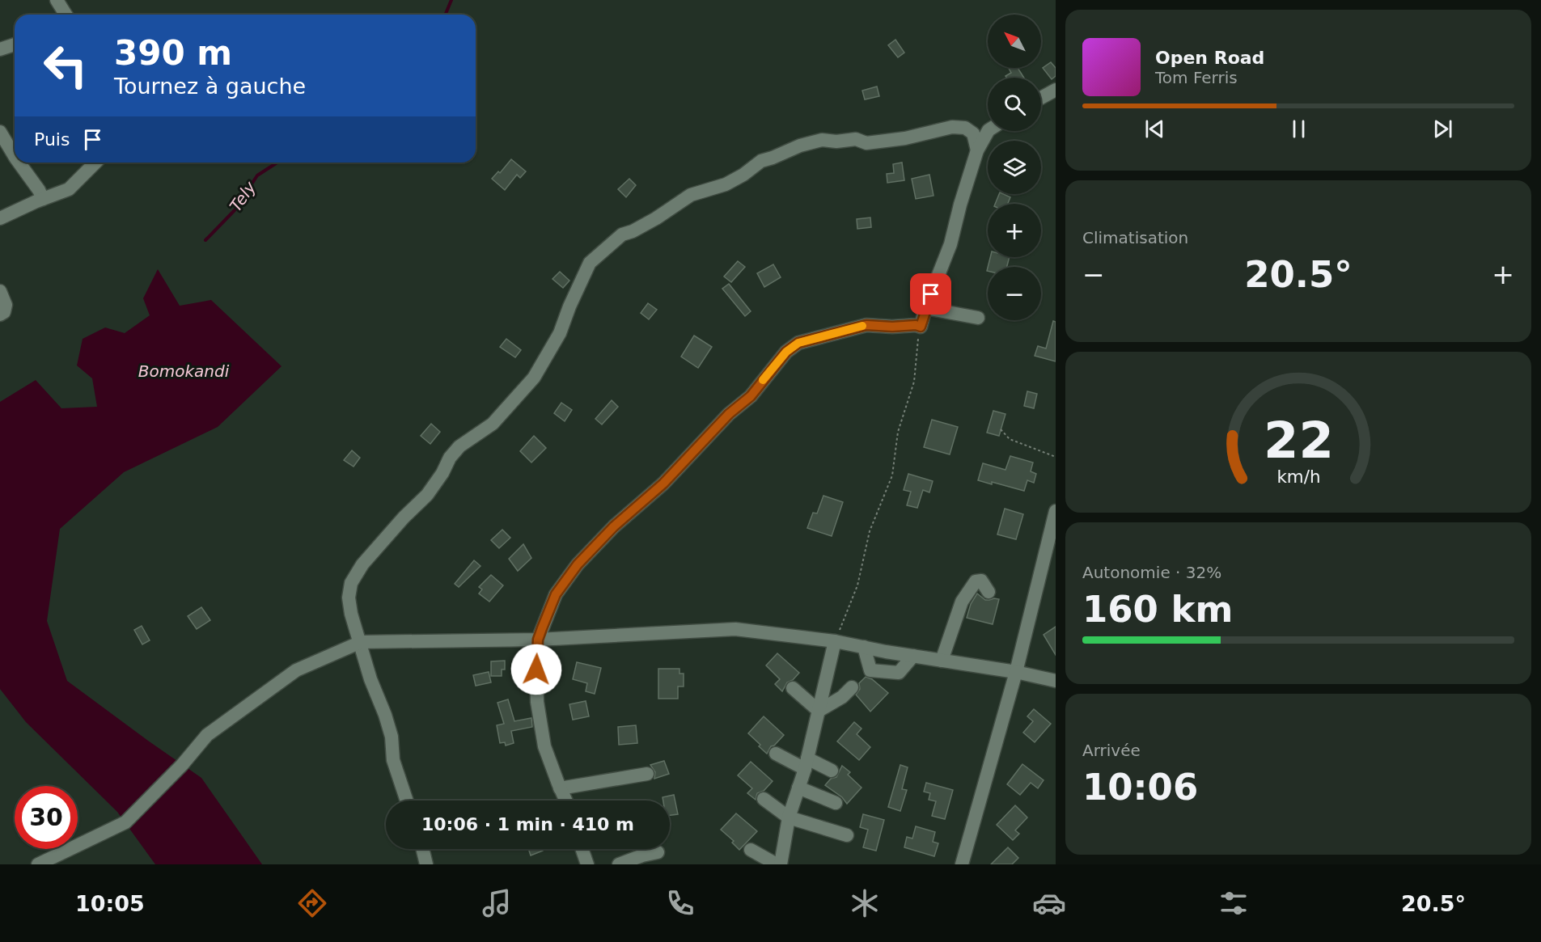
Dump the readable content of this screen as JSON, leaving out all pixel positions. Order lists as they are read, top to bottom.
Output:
{
  "water": ["Tely", "Bomokandi"],
  "north": "top left",
  "page": {
    "map_buttons": ["+", "−"],
    "turn": ["390 m", "Tournez à gauche"],
    "song": ["Open Road", "Tom Ferris"],
    "then": "Puis",
    "tile": [
      "Climatisation",
      ["Autonomie · 32%", "160 km"],
      ["Arrivée", "10:06"]
    ],
    "heat": ["−", "20.5°", "+"],
    "limit": "30",
    "trip": "10:06 · 1 min · 410 m",
    "tabs": ["10:05", "20.5°"],
    "gauge": ["22", "km/h"]
  }
}
